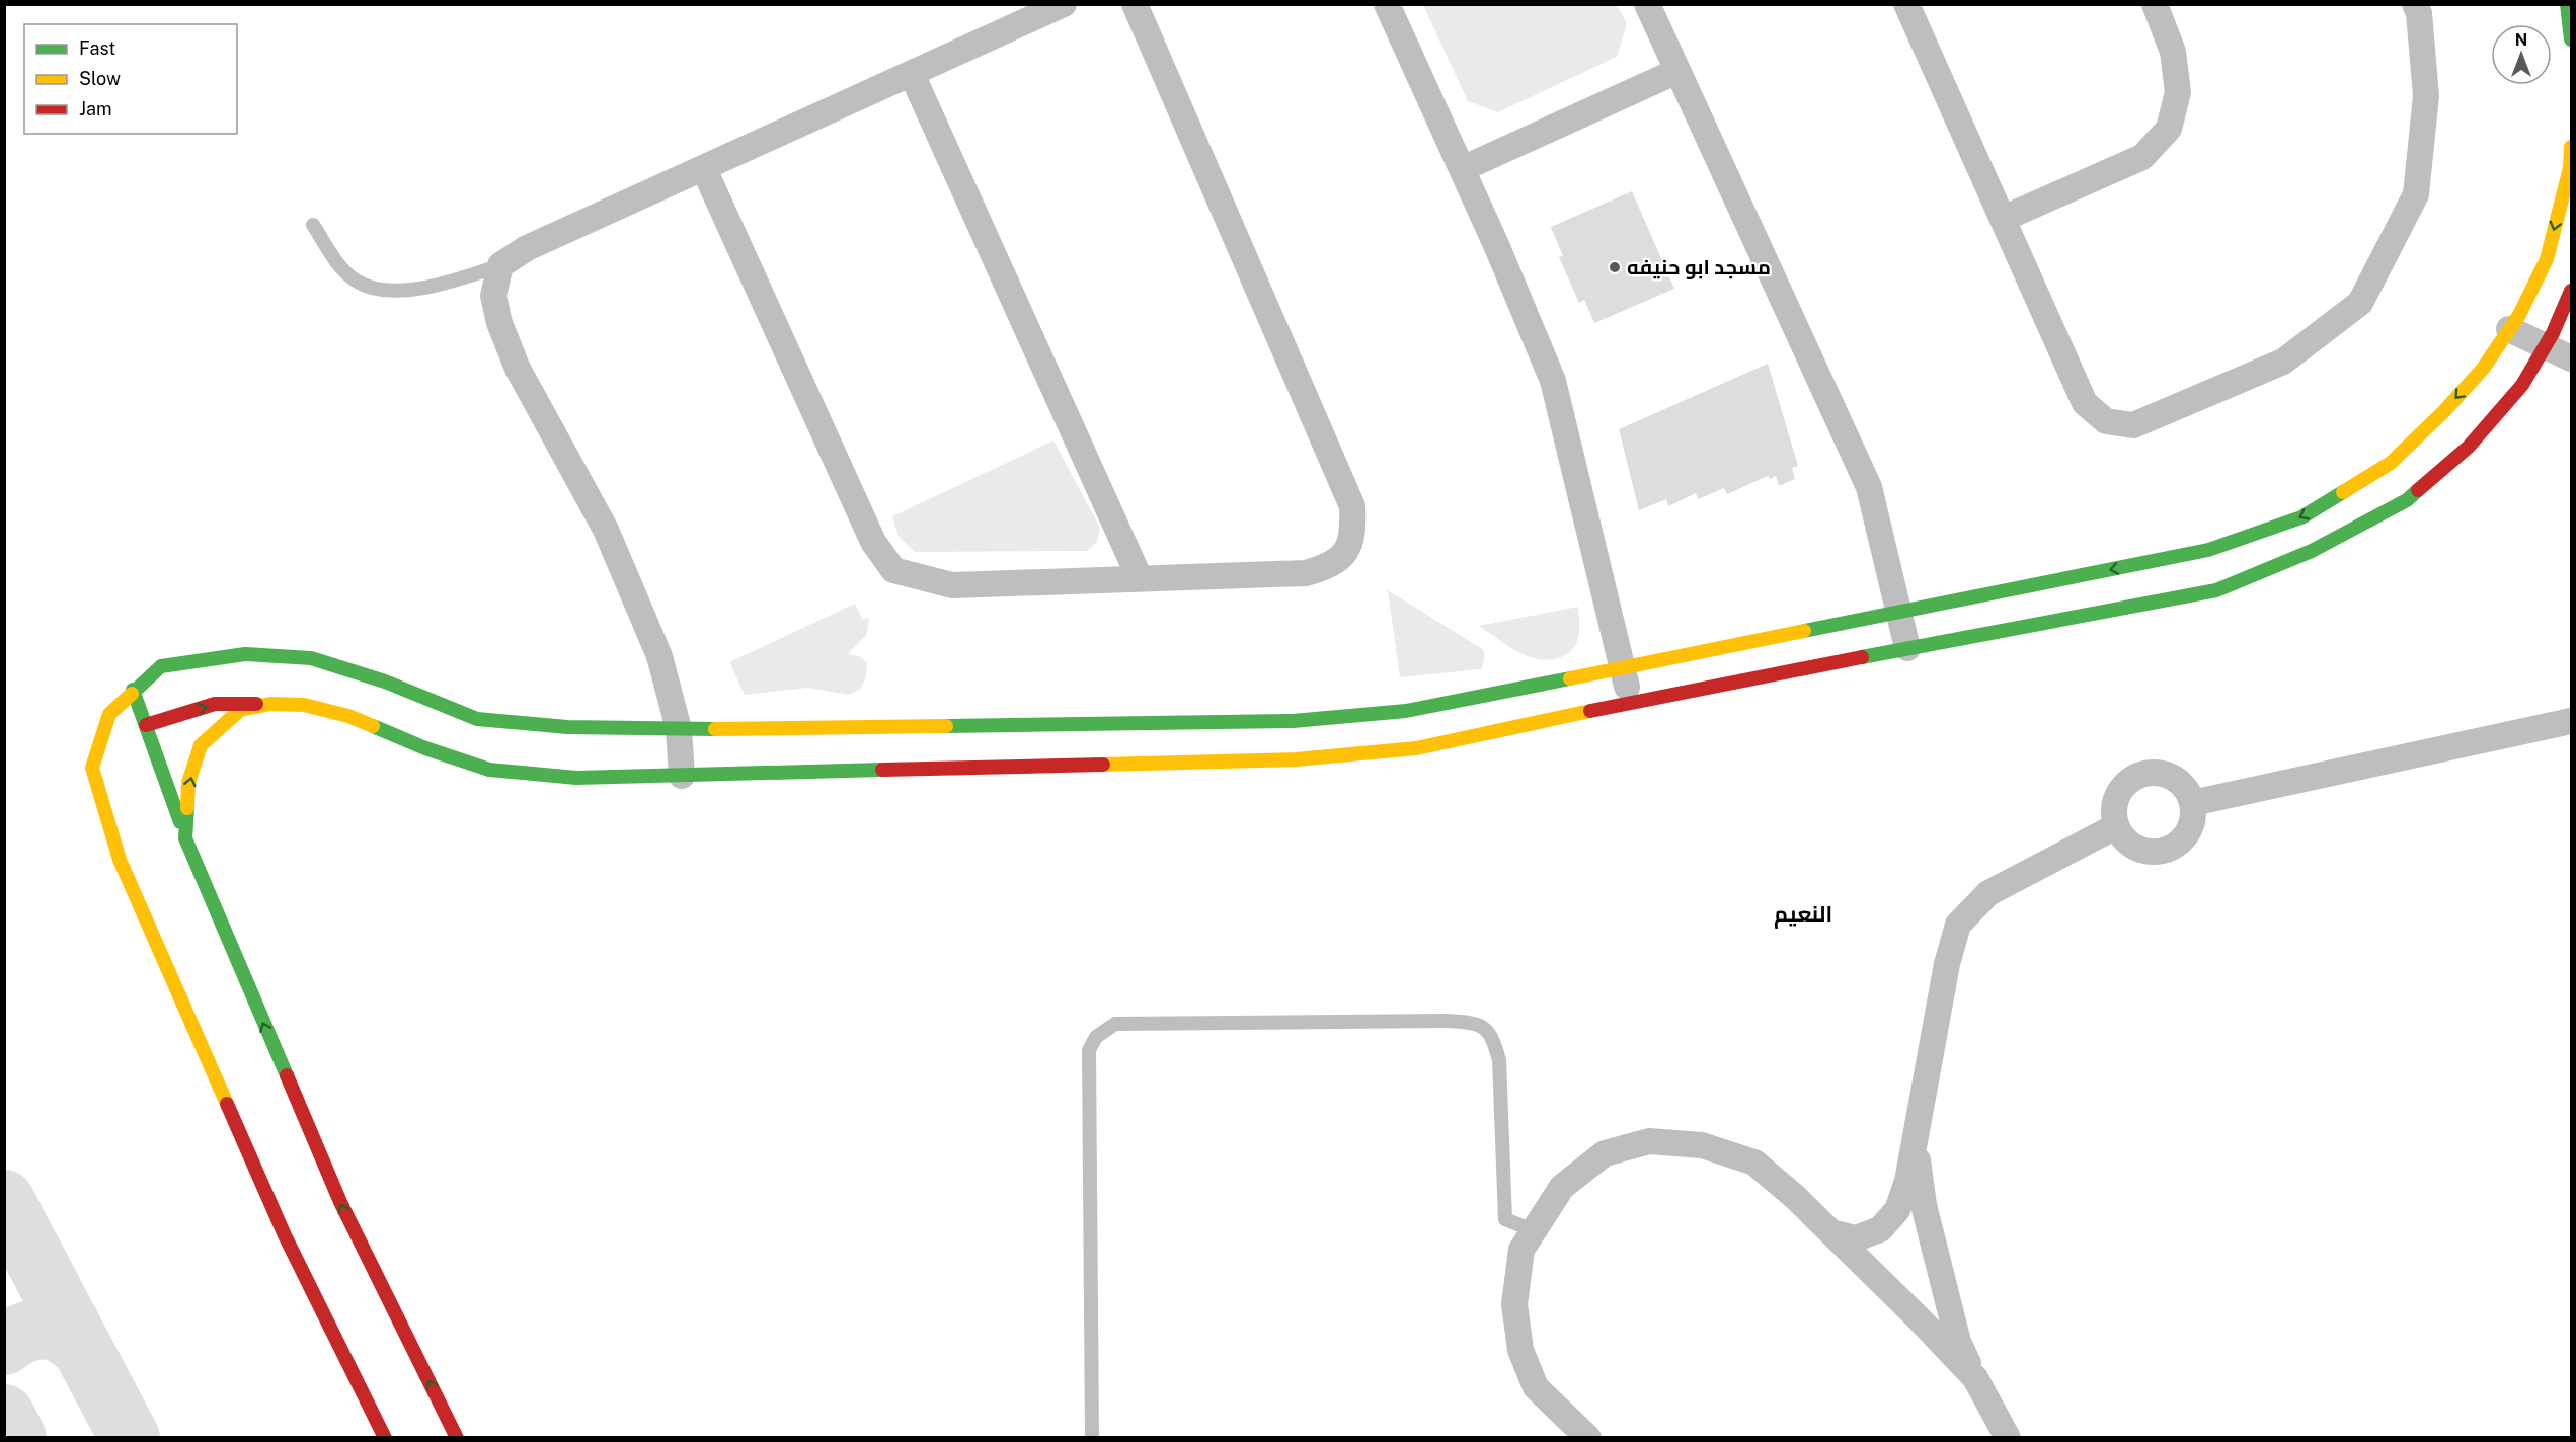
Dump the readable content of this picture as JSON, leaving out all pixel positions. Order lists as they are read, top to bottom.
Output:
{
  "districts": ["النعيم"],
  "places": ["مسجد ابو حنيفه"],
  "legend": ["Fast", "Slow", "Jam"],
  "north": "top"
}
